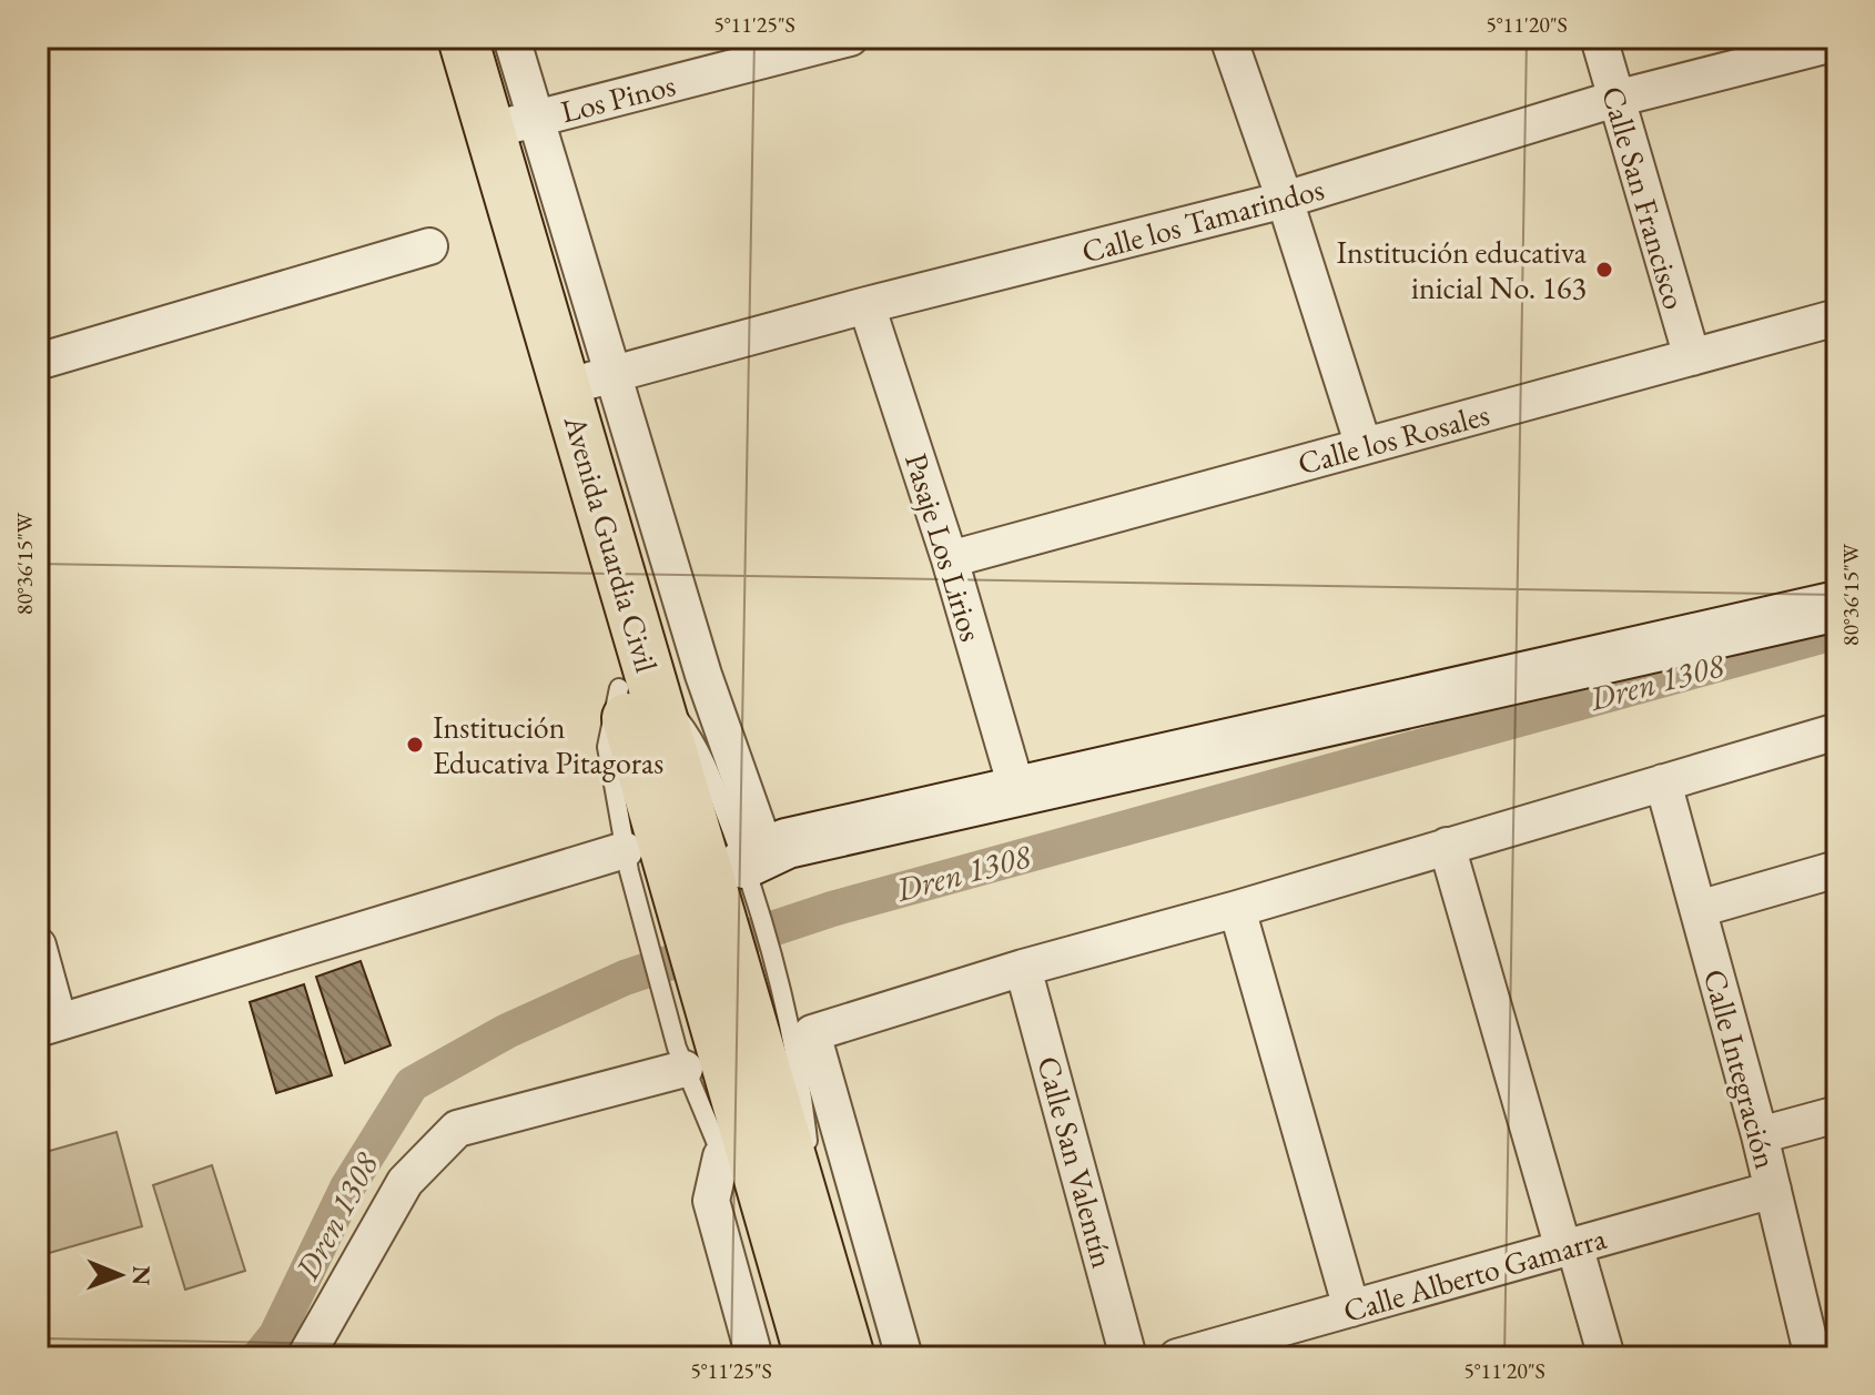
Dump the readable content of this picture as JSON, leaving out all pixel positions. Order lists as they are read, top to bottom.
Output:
{
  "streets": {
    "highway": ["Avenida Guardia Civil"],
    "street": [
      "Los Pinos",
      "Calle San Francisco",
      "Calle los Tamarindos",
      "Calle los Rosales",
      "Pasaje Los Lirios",
      "Calle Integración",
      "Calle San Valentín",
      "Calle Alberto Gamarra"
    ]
  },
  "crossings": [
    ["Los Pinos", "Avenida Guardia Civil"],
    ["Calle San Francisco", "Calle los Tamarindos"],
    ["Calle San Francisco", "Calle los Rosales"],
    ["Calle los Tamarindos", "Avenida Guardia Civil"],
    ["Calle los Tamarindos", "Pasaje Los Lirios"],
    ["Calle los Rosales", "Pasaje Los Lirios"],
    ["Calle Integración", "Calle Alberto Gamarra"]
  ],
  "water": ["Dren 1308"],
  "places": ["Institución educativa inicial No. 163", "Institución Educativa Pitagoras"],
  "north": "right",
  "coordinates": ["5°11'25\"S", "5°11'20\"S", "80°36'15\"W"]
}
